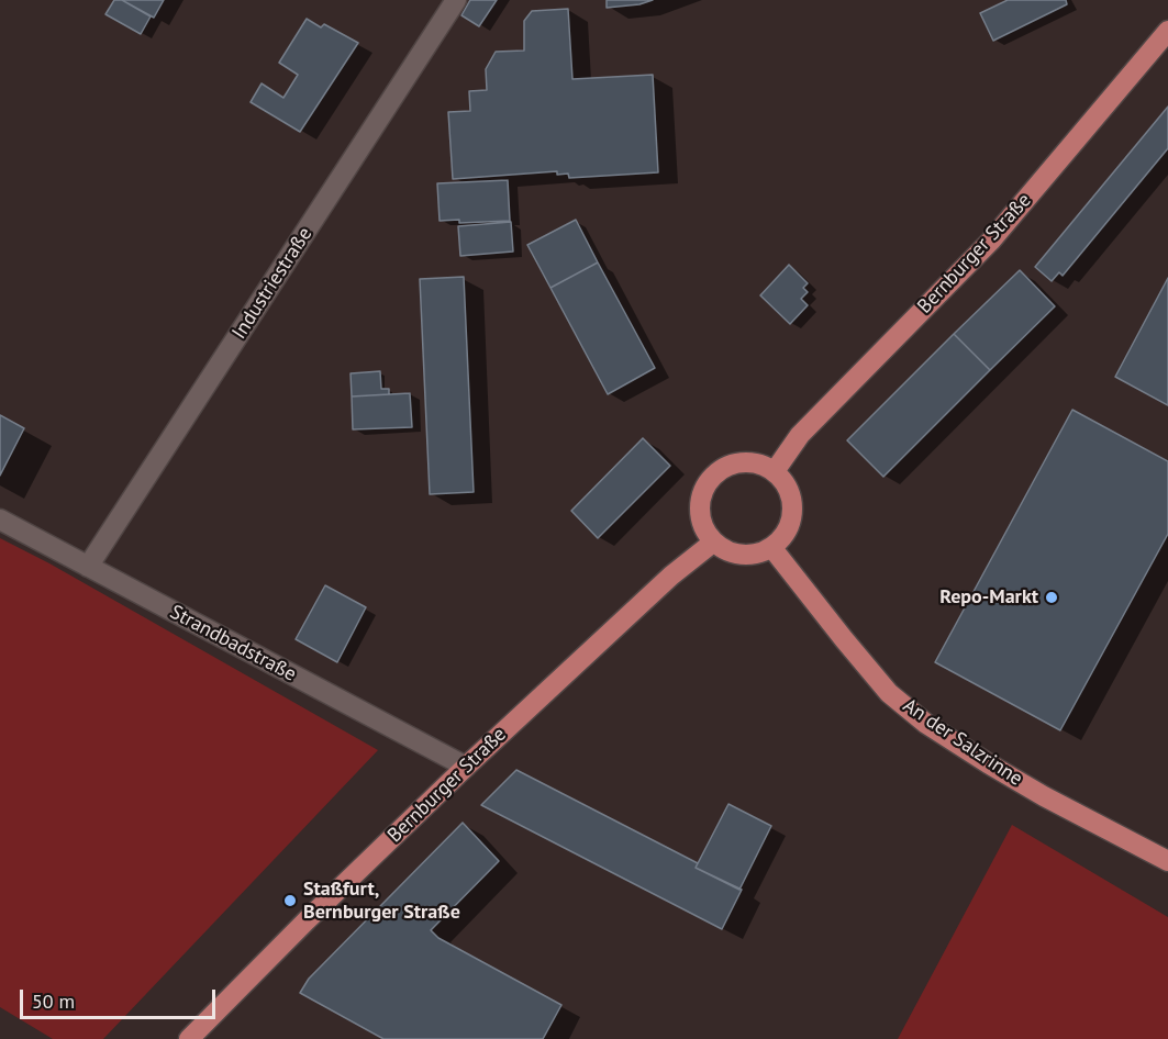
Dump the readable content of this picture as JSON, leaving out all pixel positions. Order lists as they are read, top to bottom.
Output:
{
  "streets": {
    "main road": ["Bernburger Straße", "An der Salzrinne"],
    "street": ["Industriestraße", "Strandbadstraße"]
  },
  "crossings": [
    ["Bernburger Straße", "Strandbadstraße"],
    ["Bernburger Straße", "An der Salzrinne"],
    ["Industriestraße", "Strandbadstraße"]
  ],
  "places": ["Repo-Markt", "Staßfurt, Bernburger Straße"],
  "scale_bar": "50 m"
}
